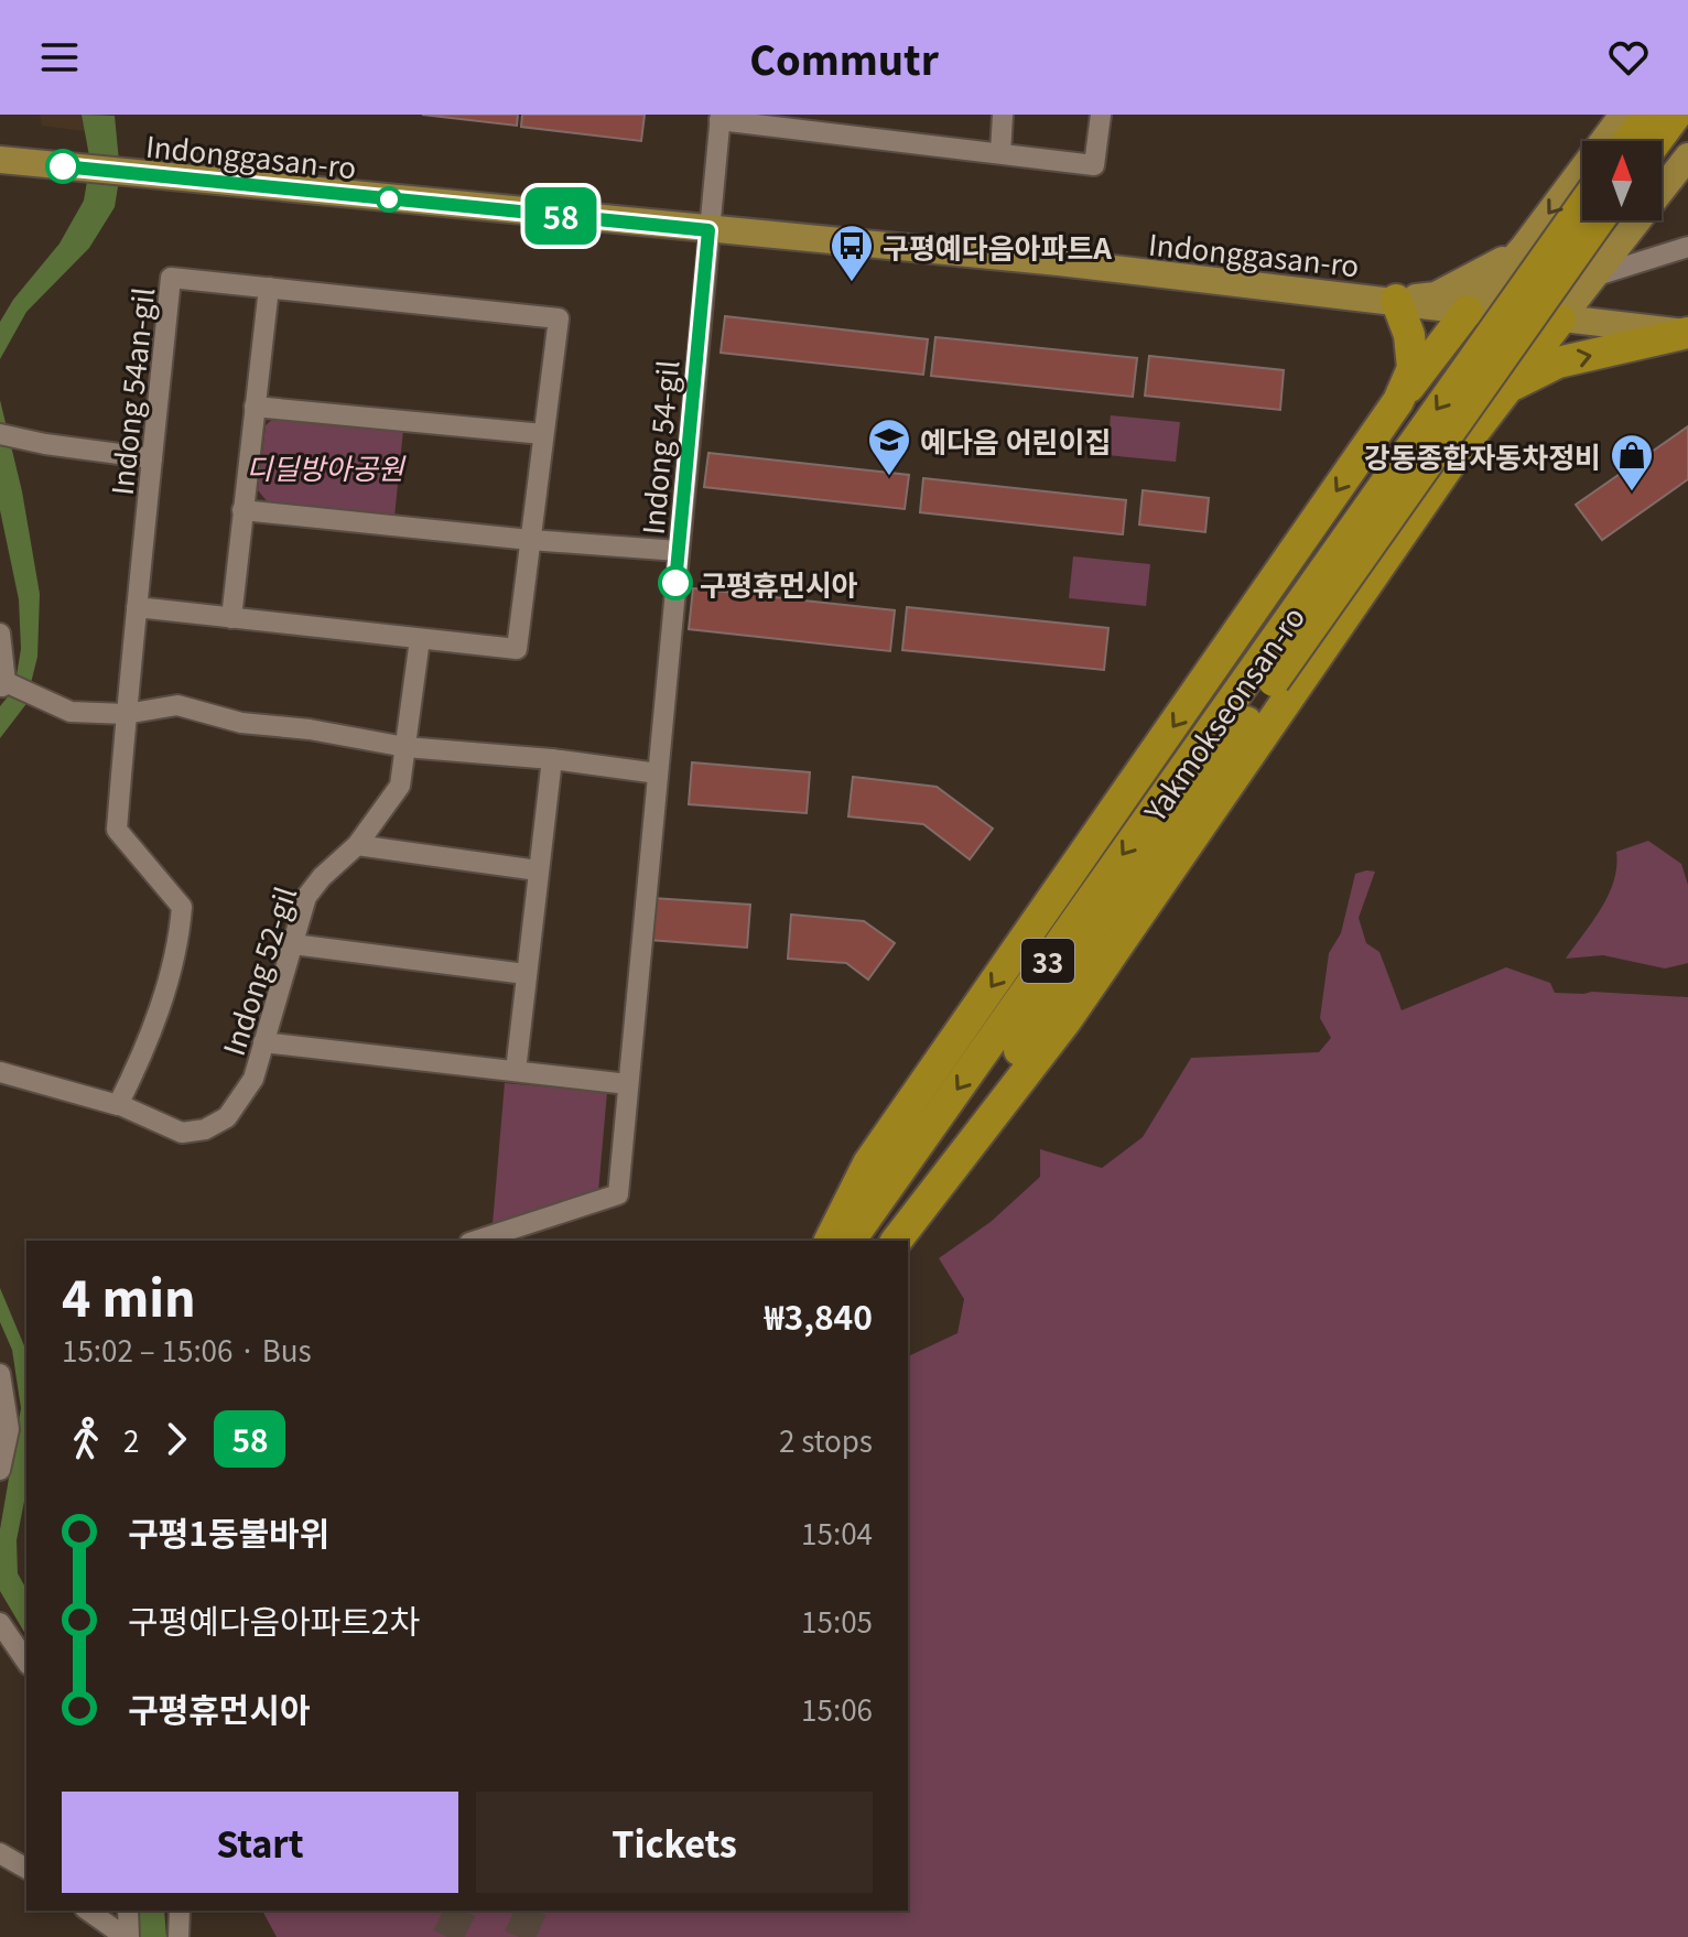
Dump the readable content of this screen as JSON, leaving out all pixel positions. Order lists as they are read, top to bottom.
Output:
{
  "streets": {
    "highway": ["Yakmokseonsan-ro", "33"],
    "main road": ["Indonggasan-ro"],
    "street": ["Indong 54an-gil", "Indong 54-gil", "Indong 52-gil"]
  },
  "crossings": [
    ["Indonggasan-ro", "Indong 54-gil"]
  ],
  "parks": ["디딜방아공원"],
  "places": {
    "bus stop": ["구평예다음아파트A"],
    "school or university": ["예다음 어린이집"],
    "shop": ["강동종합자동차정비"],
    "other": ["구평휴먼시아"]
  },
  "lines": ["bus line 58"],
  "north": "top",
  "page": {
    "header": "Commutr",
    "on_map": "58",
    "heading": ["4 min", "15:02 – 15:06 · Bus", "₩3,840"],
    "legs": ["2", "58", "2 stops"],
    "list": [
      {
        "name": "구평1동불바위",
        "value": "15:04"
      },
      {
        "name": "구평예다음아파트2차",
        "value": "15:05"
      },
      {
        "name": "구평휴먼시아",
        "value": "15:06"
      }
    ],
    "buttons": ["Start", "Tickets"]
  }
}
